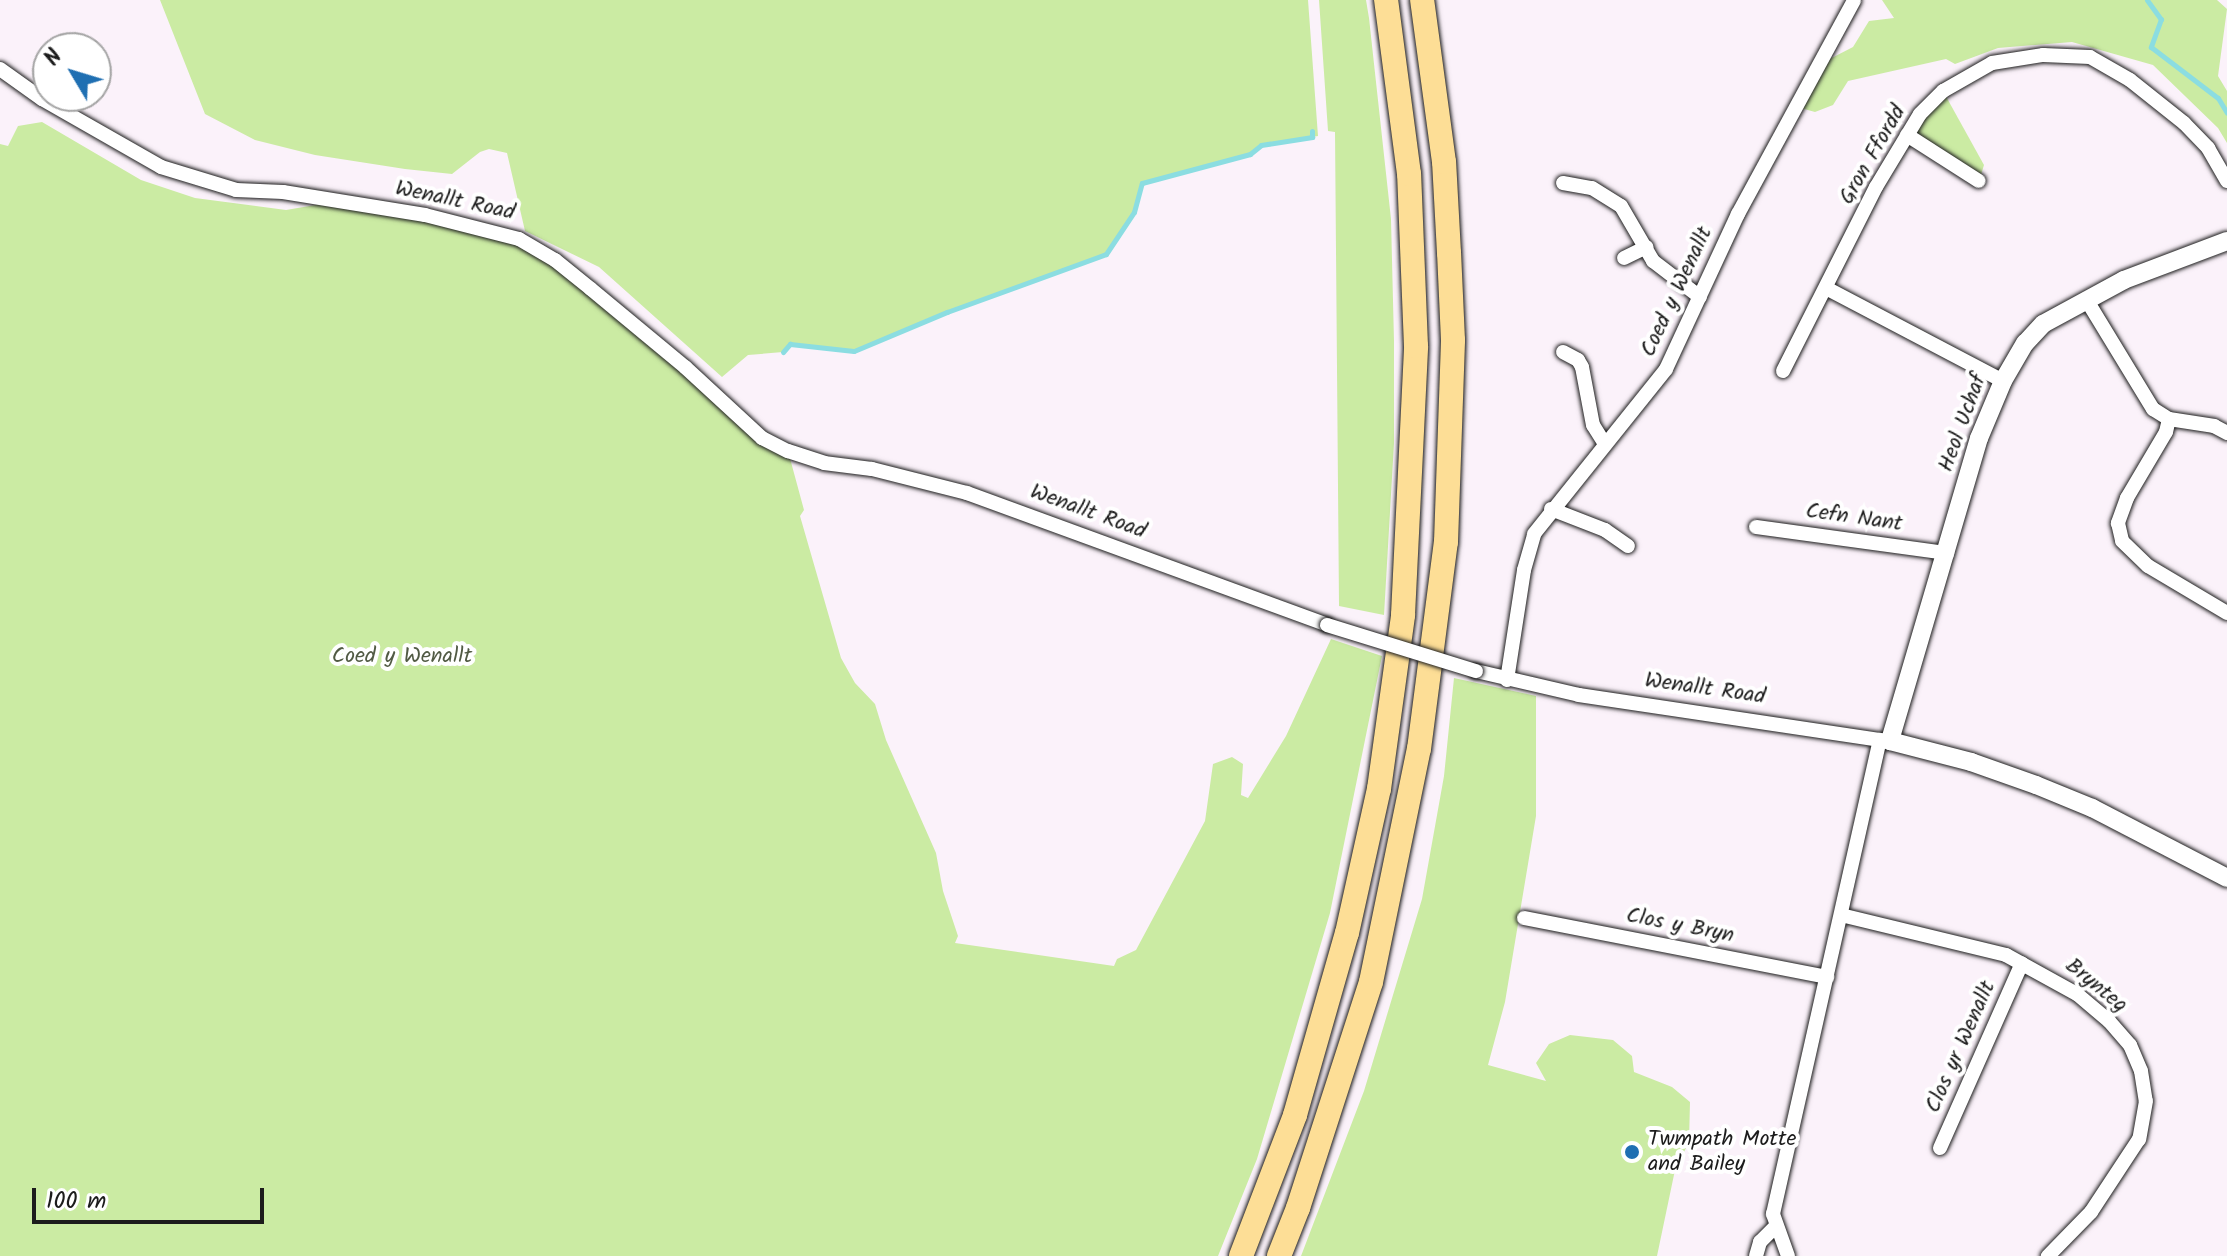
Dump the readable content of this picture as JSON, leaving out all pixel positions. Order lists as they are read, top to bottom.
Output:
{
  "streets": {
    "street": [
      "Gron Ffordd",
      "Wenallt Road",
      "Coed y Wenallt",
      "Heol Uchaf",
      "Cefn Nant",
      "Clos y Bryn",
      "Brynteg",
      "Clos yr Wenallt"
    ]
  },
  "crossings": [
    ["Wenallt Road", "Coed y Wenallt"],
    ["Wenallt Road", "Heol Uchaf"],
    ["Heol Uchaf", "Cefn Nant"],
    ["Brynteg", "Clos yr Wenallt"]
  ],
  "parks": ["Coed y Wenallt"],
  "places": ["Twmpath Motte and Bailey"],
  "scale_bar": "100 m",
  "north": "top left"
}
